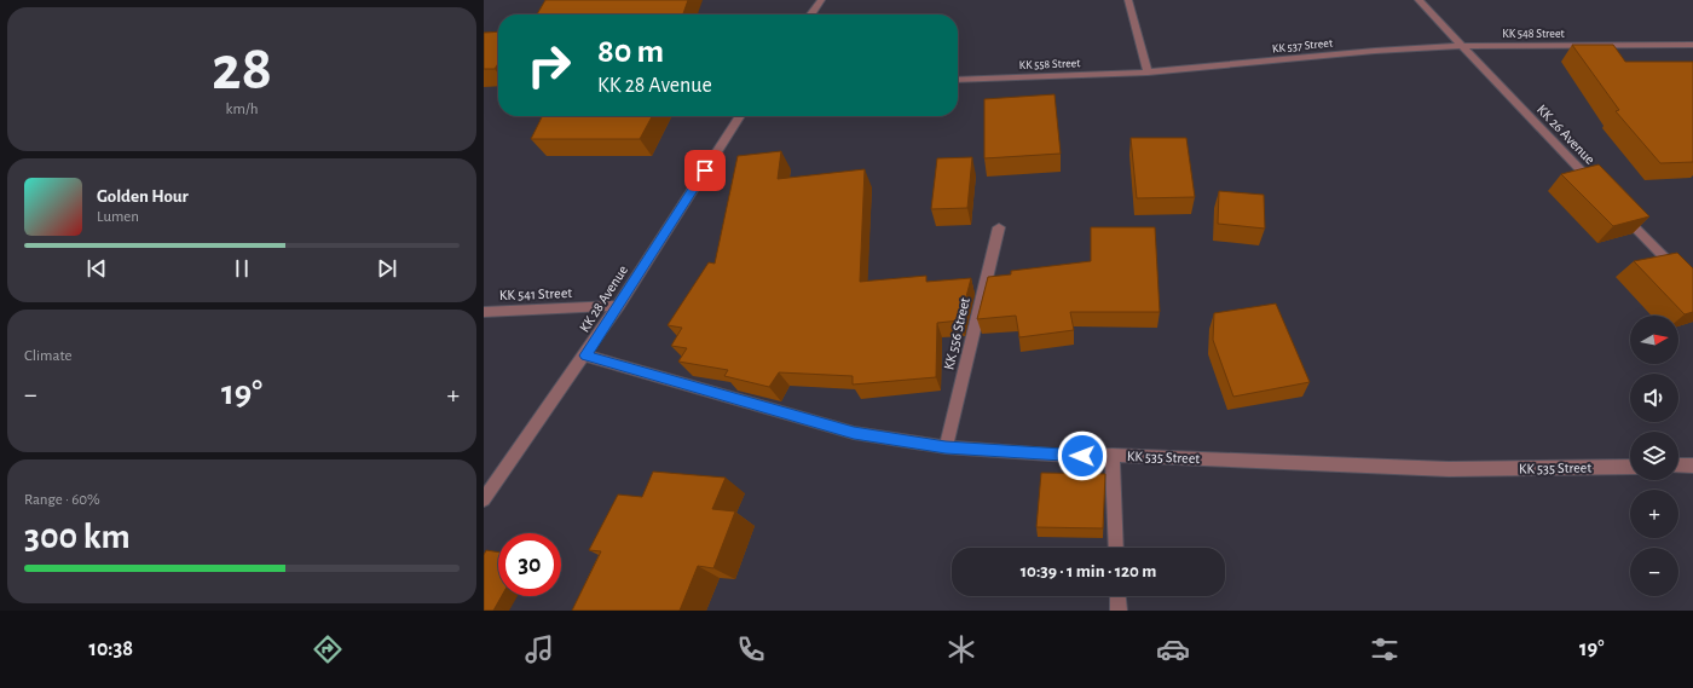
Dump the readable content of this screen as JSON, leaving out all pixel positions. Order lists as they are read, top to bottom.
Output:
{
  "streets": {
    "street": [
      "KK 548 Street",
      "KK 537 Street",
      "KK 558 Street",
      "KK 26 Avenue",
      "KK 541 Street",
      "KK 28 Avenue",
      "KK 556 Street",
      "KK 535 Street"
    ]
  },
  "crossings": [
    ["KK 548 Street", "KK 537 Street"],
    ["KK 548 Street", "KK 26 Avenue"],
    ["KK 537 Street", "KK 558 Street"],
    ["KK 537 Street", "KK 26 Avenue"],
    ["KK 541 Street", "KK 28 Avenue"],
    ["KK 28 Avenue", "KK 535 Street"],
    ["KK 556 Street", "KK 535 Street"]
  ],
  "north": "right",
  "page": {
    "tile": [
      ["28", "km/h"],
      "Climate",
      ["Range · 60%", "300 km"]
    ],
    "turn": ["80 m", "KK 28 Avenue"],
    "song": ["Golden Hour", "Lumen"],
    "map_buttons": ["+", "−"],
    "heat": ["−", "19°", "+"],
    "limit": "30",
    "trip": "10:39 · 1 min · 120 m",
    "tabs": ["10:38", "19°"]
  }
}
